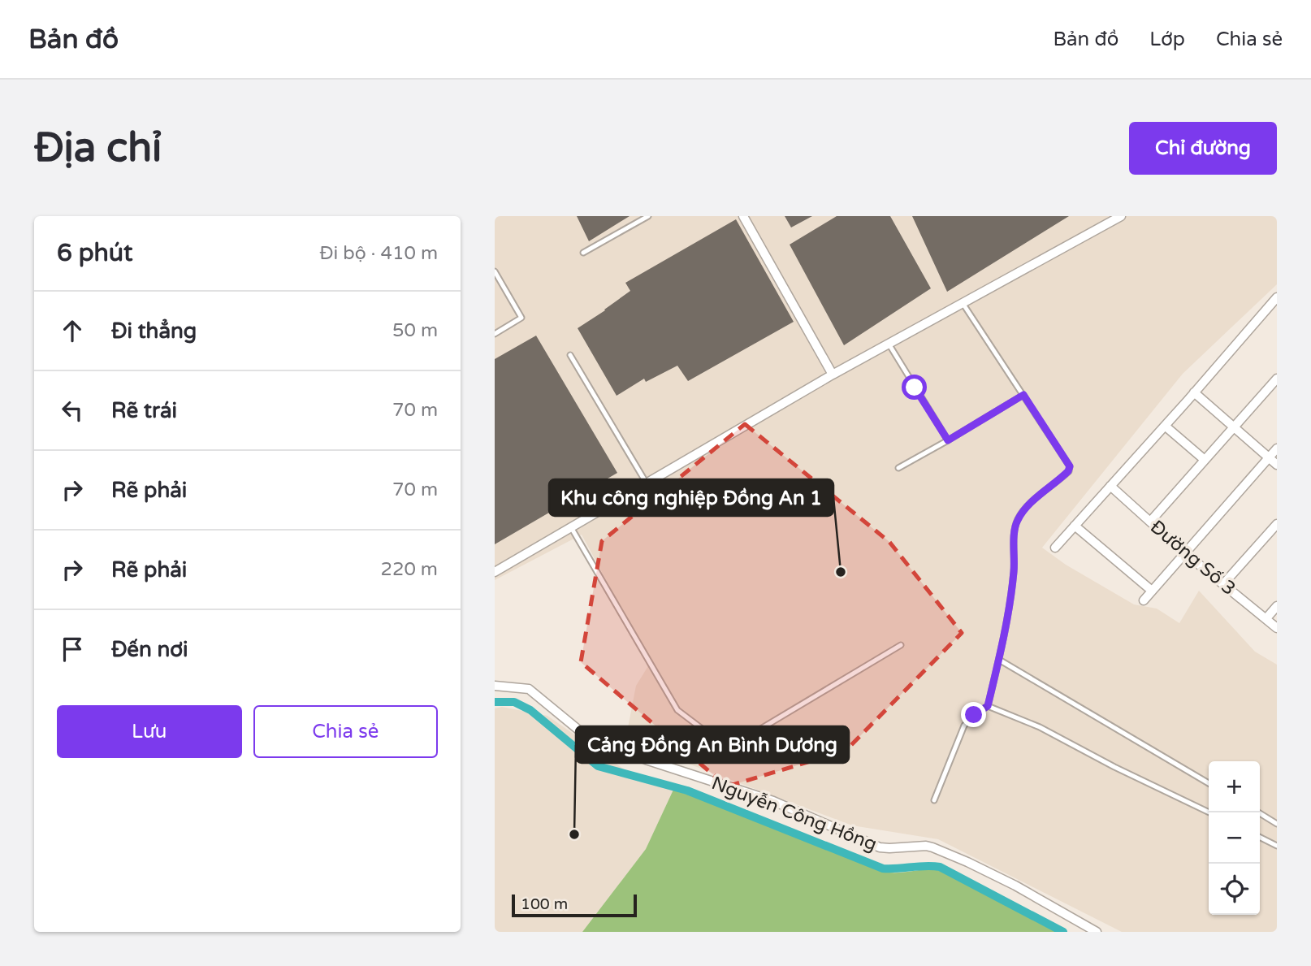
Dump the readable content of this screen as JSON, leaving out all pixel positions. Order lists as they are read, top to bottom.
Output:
{
  "streets": {
    "street": ["Đường Số 3", "Nguyễn Công Hồng"]
  },
  "places": ["Khu công nghiệp Đồng An 1", "Cảng Đồng An Bình Dương"],
  "scale_bar": "100 m",
  "page": {
    "header": "Bản đồ",
    "nav": ["Bản đồ", "Lớp", "Chia sẻ"],
    "buttons": [
      "Chỉ đường",
      ["Lưu", "Chia sẻ"]
    ],
    "title": "Địa chỉ",
    "heading": ["6 phút", "Đi bộ · 410 m"],
    "list": [
      ["Đi thẳng", "50 m"],
      ["Rẽ trái", "70 m"],
      ["Rẽ phải", "70 m"],
      ["Rẽ phải", "220 m"],
      "Đến nơi"
    ],
    "map_buttons": ["+", "−"],
    "scale": "100 m"
  }
}
